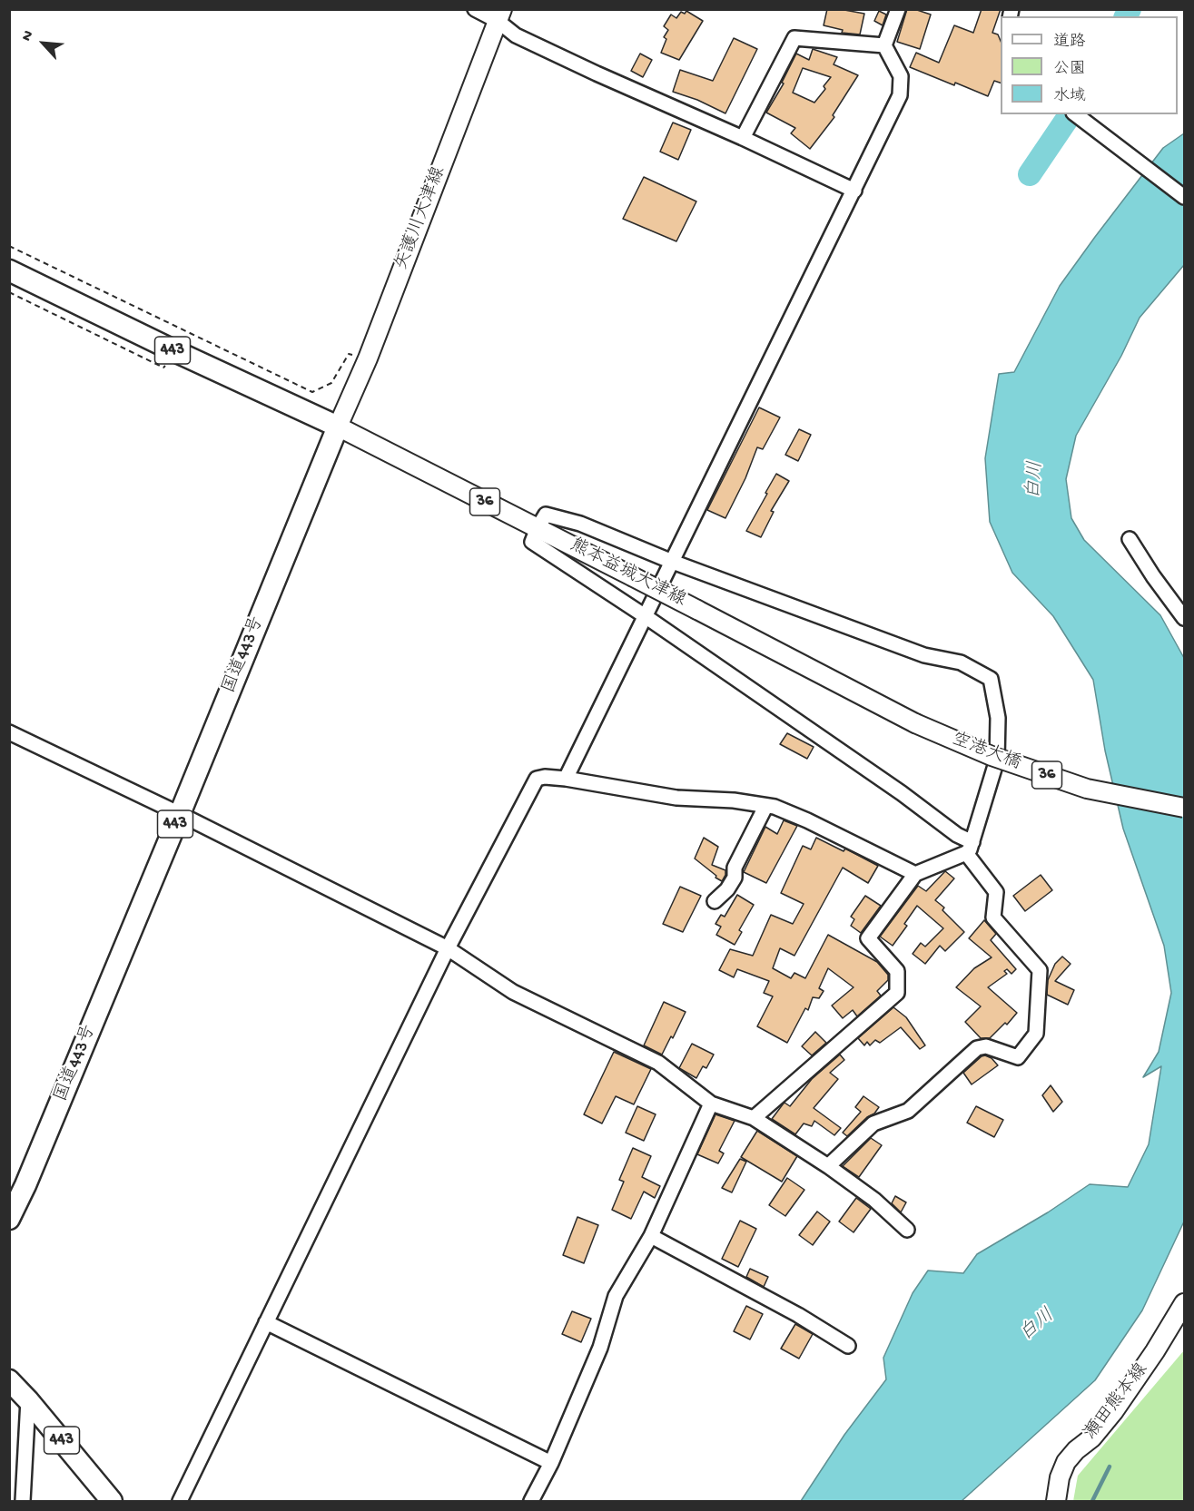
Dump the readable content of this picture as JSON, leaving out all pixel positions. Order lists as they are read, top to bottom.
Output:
{
  "streets": {
    "highway": ["443", "国道443号"],
    "main road": [
      "矢護川大津線",
      "36",
      "熊本益城大津線",
      "空港大橋",
      "瀬田熊本線"
    ]
  },
  "crossings": [
    ["矢護川大津線", "443"],
    ["矢護川大津線", "熊本益城大津線"],
    ["矢護川大津線", "国道443号"],
    ["443", "熊本益城大津線"],
    ["443", "国道443号"],
    ["熊本益城大津線", "国道443号"],
    ["熊本益城大津線", "空港大橋"]
  ],
  "water": ["白川"],
  "legend": ["道路", "公園", "水域"],
  "north": "top left"
}
